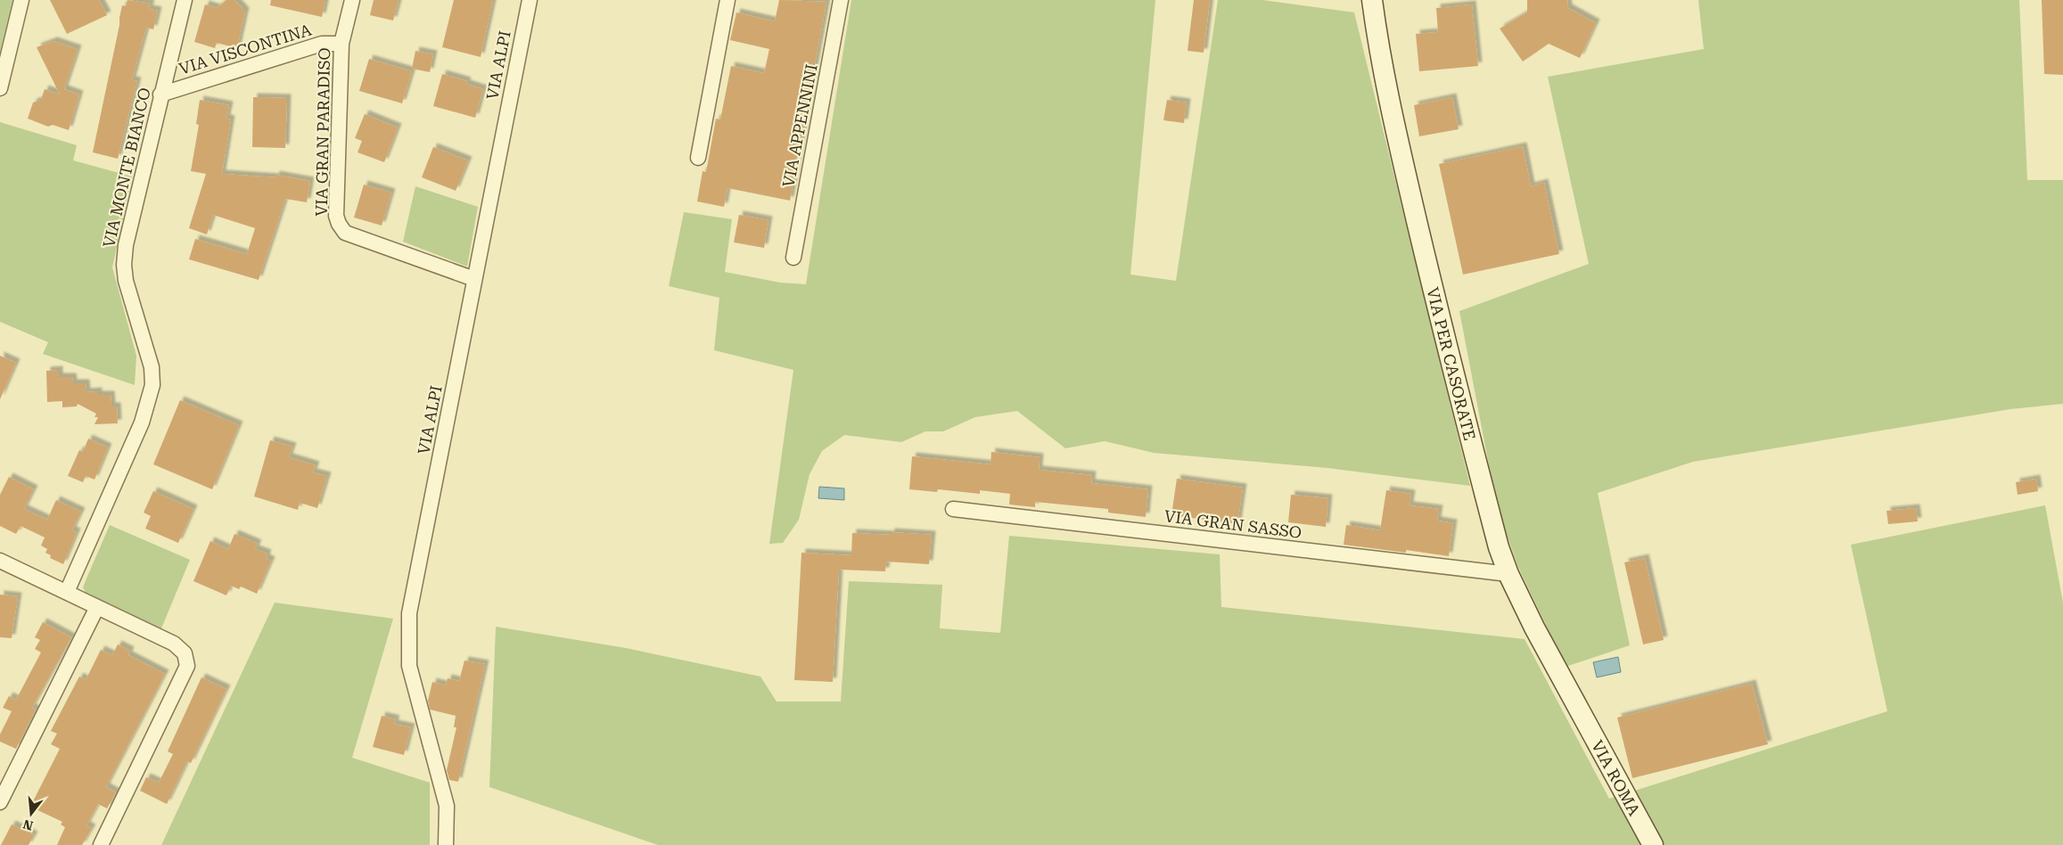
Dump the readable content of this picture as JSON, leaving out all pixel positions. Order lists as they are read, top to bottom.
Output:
{
  "streets": {
    "street": [
      "VIA VISCONTINA",
      "VIA ALPI",
      "VIA APPENNINI",
      "VIA GRAN PARADISO",
      "VIA MONTE BIANCO",
      "VIA PER CASORATE",
      "VIA GRAN SASSO",
      "VIA ROMA"
    ]
  },
  "crossings": [
    ["VIA VISCONTINA", "VIA GRAN PARADISO"],
    ["VIA VISCONTINA", "VIA MONTE BIANCO"],
    ["VIA ALPI", "VIA GRAN PARADISO"],
    ["VIA PER CASORATE", "VIA GRAN SASSO"],
    ["VIA PER CASORATE", "VIA ROMA"]
  ],
  "north": "bottom"
}
